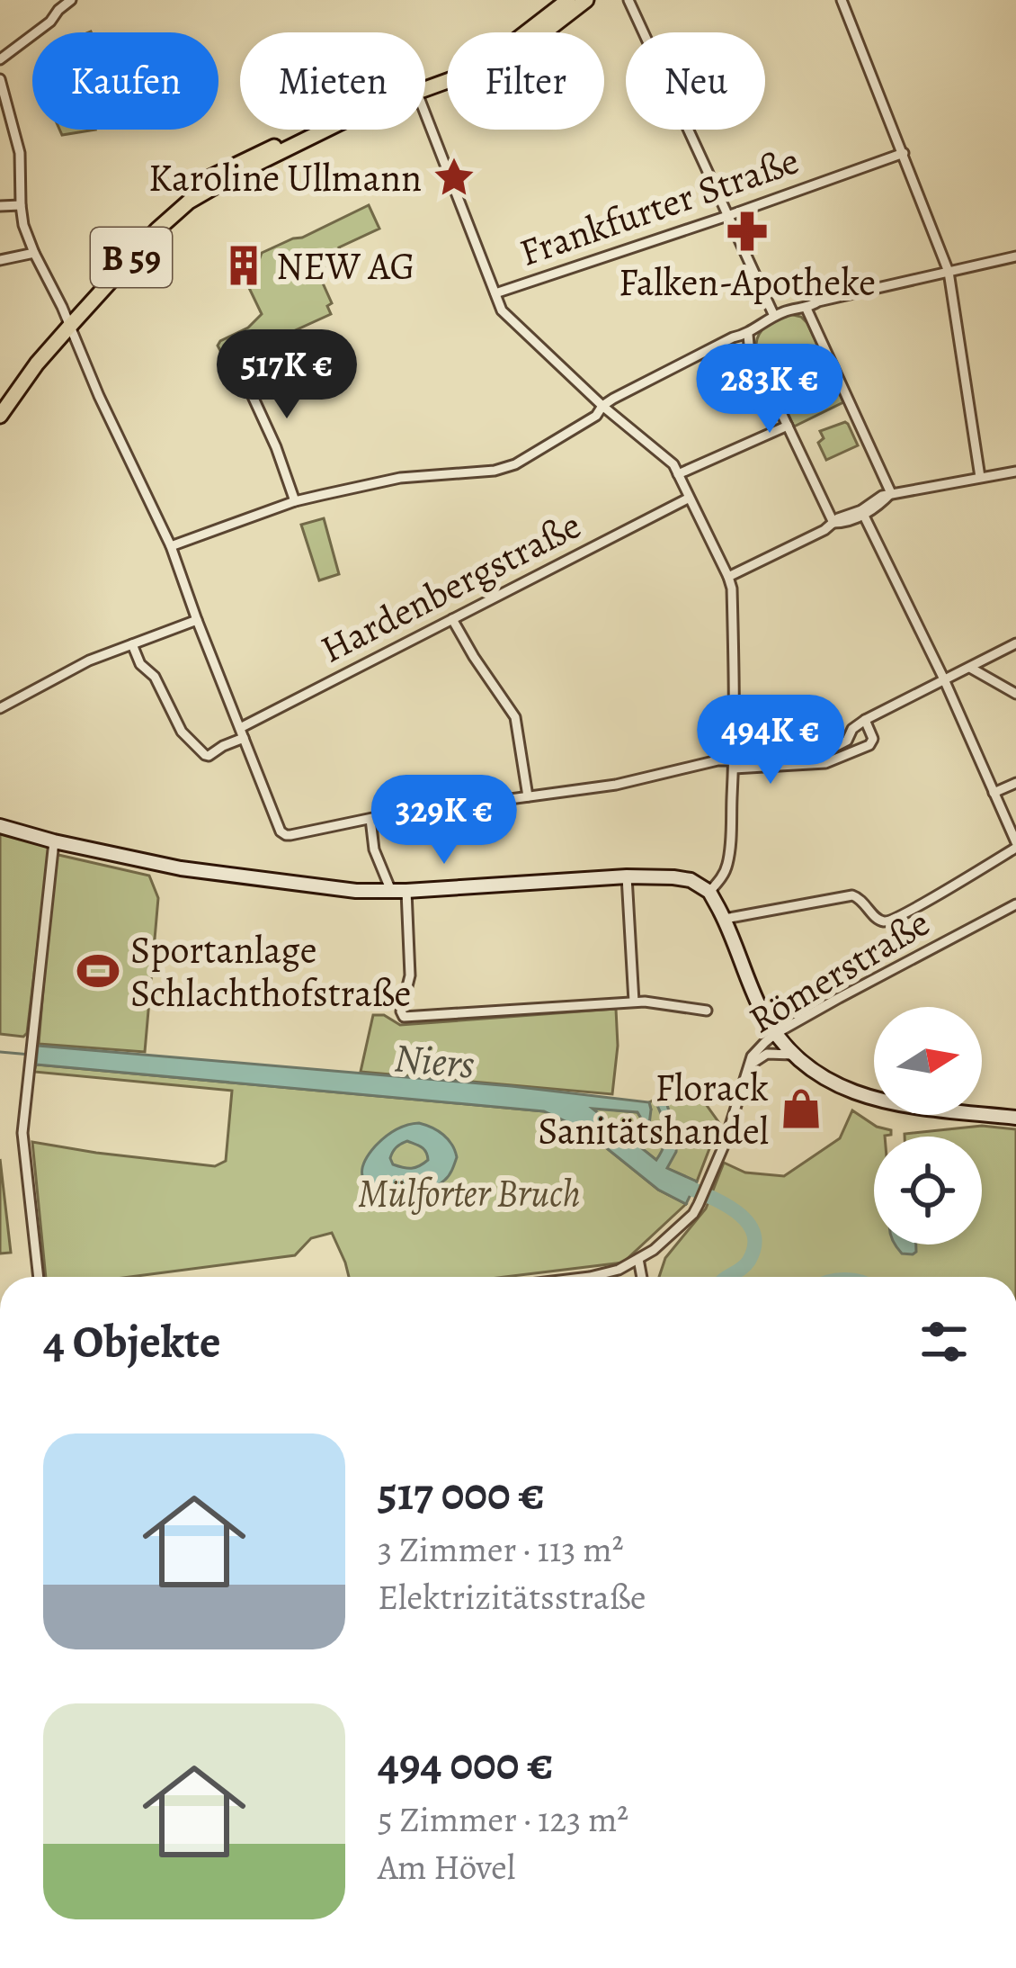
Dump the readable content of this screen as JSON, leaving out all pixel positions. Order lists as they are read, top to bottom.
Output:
{
  "streets": {
    "main road": ["B 59"],
    "street": ["Frankfurter Straße", "Hardenbergstraße", "Römerstraße"]
  },
  "water": ["Niers"],
  "parks": ["Mülforter Bruch"],
  "places": {
    "place": ["Karoline Ullmann"],
    "pharmacy": ["Falken-Apotheke"],
    "building": ["NEW AG"],
    "sports": ["Sportanlage Schlachthofstraße"],
    "shop": ["Florack Sanitätshandel"]
  },
  "north": "right",
  "page": {
    "chip": [
      "Kaufen",
      "Mieten",
      "Filter",
      "Neu"
    ],
    "price": [
      "517K €",
      "283K €",
      "494K €",
      "329K €"
    ],
    "heading": "4 Objekte",
    "list": [
      {
        "name": "517 000 €",
        "note": "3 Zimmer · 113 m² · Elektrizitätsstraße"
      },
      {
        "name": "494 000 €",
        "note": "5 Zimmer · 123 m² · Am Hövel"
      }
    ]
  }
}
